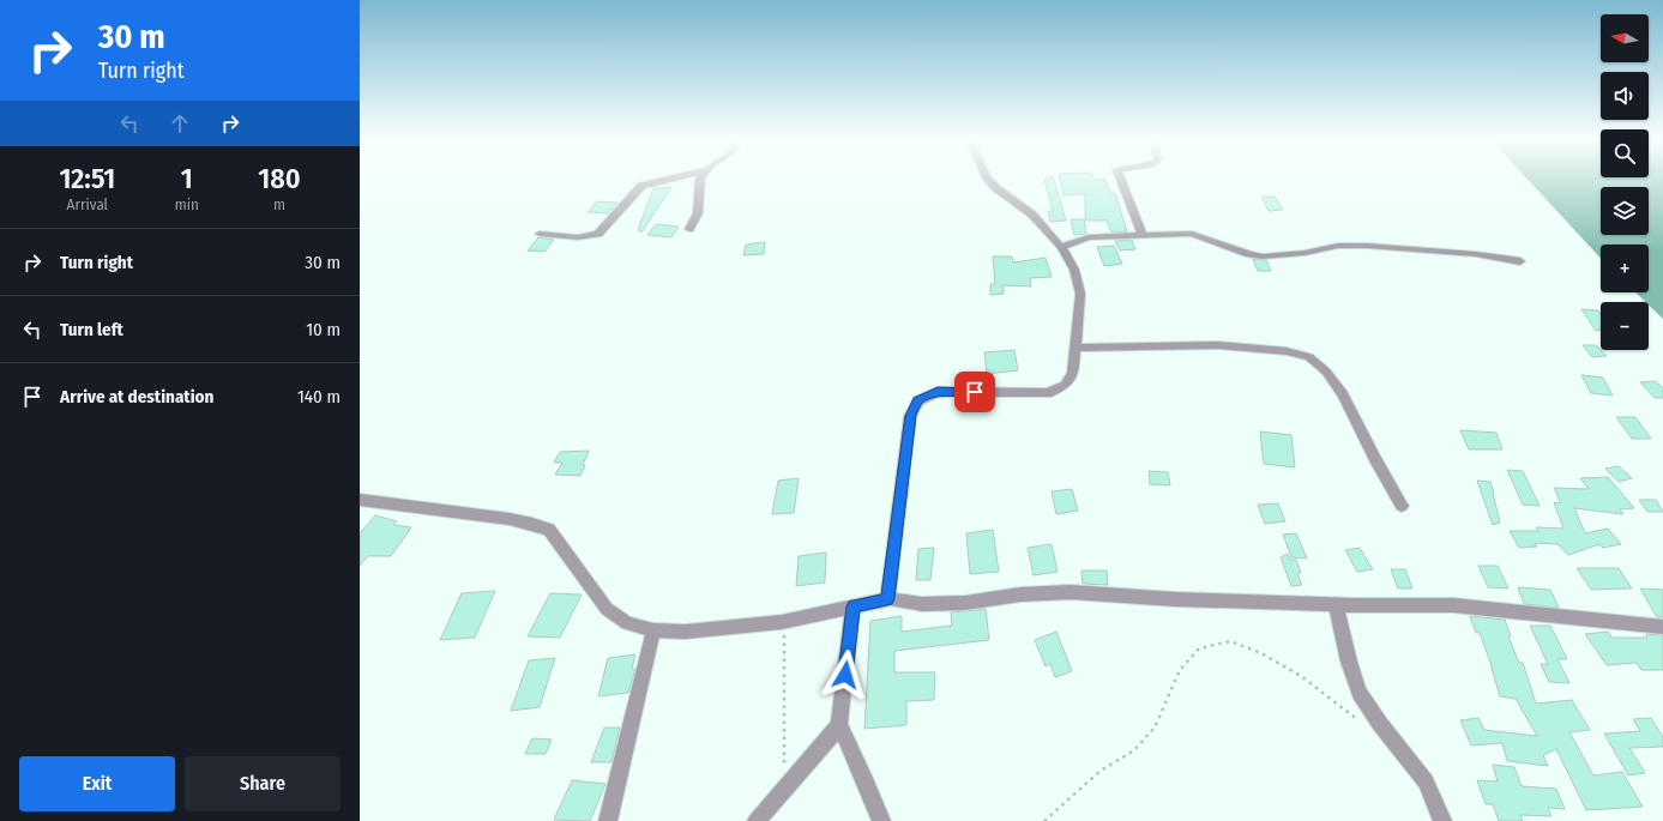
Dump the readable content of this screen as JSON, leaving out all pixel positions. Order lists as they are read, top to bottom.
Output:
{
  "north": "left",
  "page": {
    "turn": ["30 m", "Turn right"],
    "map_buttons": ["+", "−"],
    "eta": [
      "12:51",
      "Arrival",
      "1",
      "min",
      "180",
      "m"
    ],
    "list": [
      {
        "name": "Turn right",
        "value": "30 m"
      },
      {
        "name": "Turn left",
        "value": "10 m"
      },
      {
        "name": "Arrive at destination",
        "value": "140 m"
      }
    ],
    "buttons": ["Exit", "Share"]
  }
}
